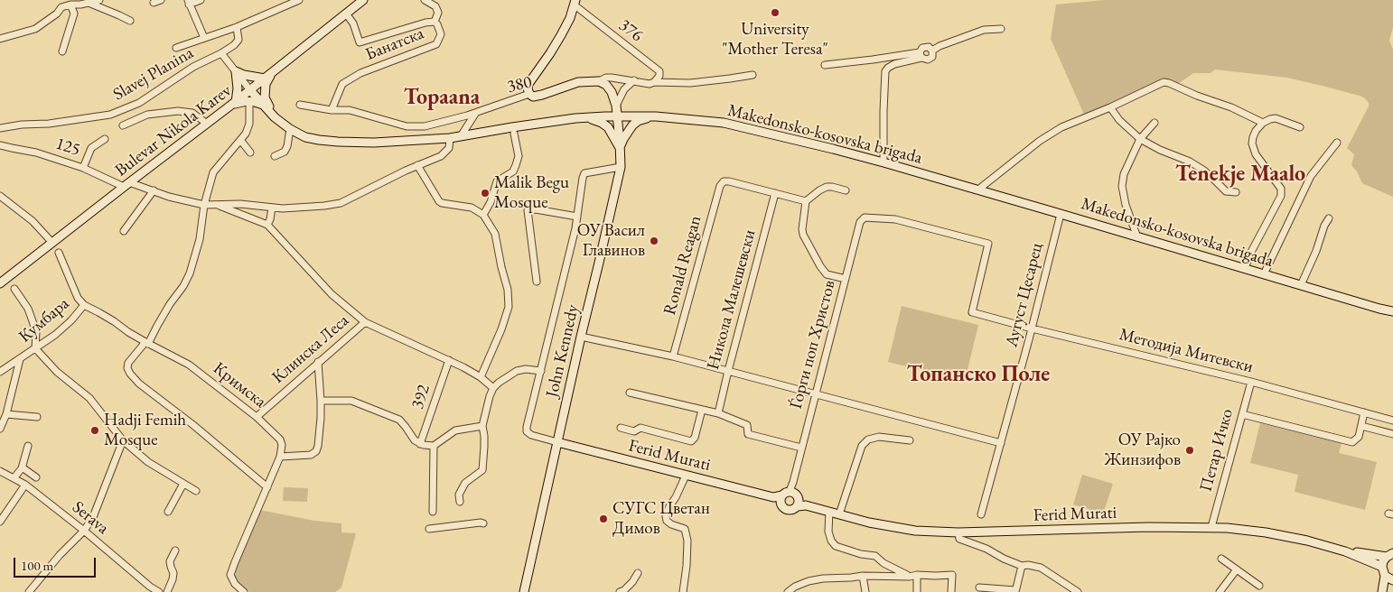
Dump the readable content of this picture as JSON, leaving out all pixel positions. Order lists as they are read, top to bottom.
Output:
{
  "streets": {
    "street": [
      "376",
      "Банатска",
      "Slavej Planina",
      "380",
      "Bulevar Nikola Karev",
      "Makedonsko-kosovska brigada",
      "125",
      "Ronald Reagan",
      "Аугуст Цесарец",
      "Никола Малешевски",
      "Кумбара",
      "Ѓорги поп Христов",
      "Клинска Леса",
      "John Kennedy",
      "Методија Митевски",
      "Кримска",
      "392",
      "Петар Ичко",
      "Ferid Murati",
      "Serava"
    ]
  },
  "crossings": [
    ["Банатска", "380"],
    ["Банатска", "Bulevar Nikola Karev"],
    ["Slavej Planina", "Bulevar Nikola Karev"],
    ["Slavej Planina", "Makedonsko-kosovska brigada"],
    ["Bulevar Nikola Karev", "Makedonsko-kosovska brigada"],
    ["Bulevar Nikola Karev", "125"],
    ["Makedonsko-kosovska brigada", "Аугуст Цесарец"],
    ["Makedonsko-kosovska brigada", "John Kennedy"],
    ["Ronald Reagan", "Никола Малешевски"],
    ["Аугуст Цесарец", "Методија Митевски"],
    ["Кумбара", "Кримска"],
    ["Ѓорги поп Христов", "Методија Митевски"],
    ["Ѓорги поп Христов", "Ferid Murati"],
    ["Клинска Леса", "Кримска"],
    ["John Kennedy", "Ferid Murati"],
    ["Методија Митевски", "Петар Ичко"],
    ["Петар Ичко", "Ferid Murati"]
  ],
  "districts": ["Topaana", "Tenekje Maalo", "Топанско Поле"],
  "places": [
    "University \"Mother Teresa\"",
    "Malik Begu Mosque",
    "ОУ Васил Главинов",
    "Hadji Femih Mosque",
    "ОУ Рајко Жинзифов",
    "СУГС Цветан Димов"
  ],
  "scale_bar": "100 m"
}
